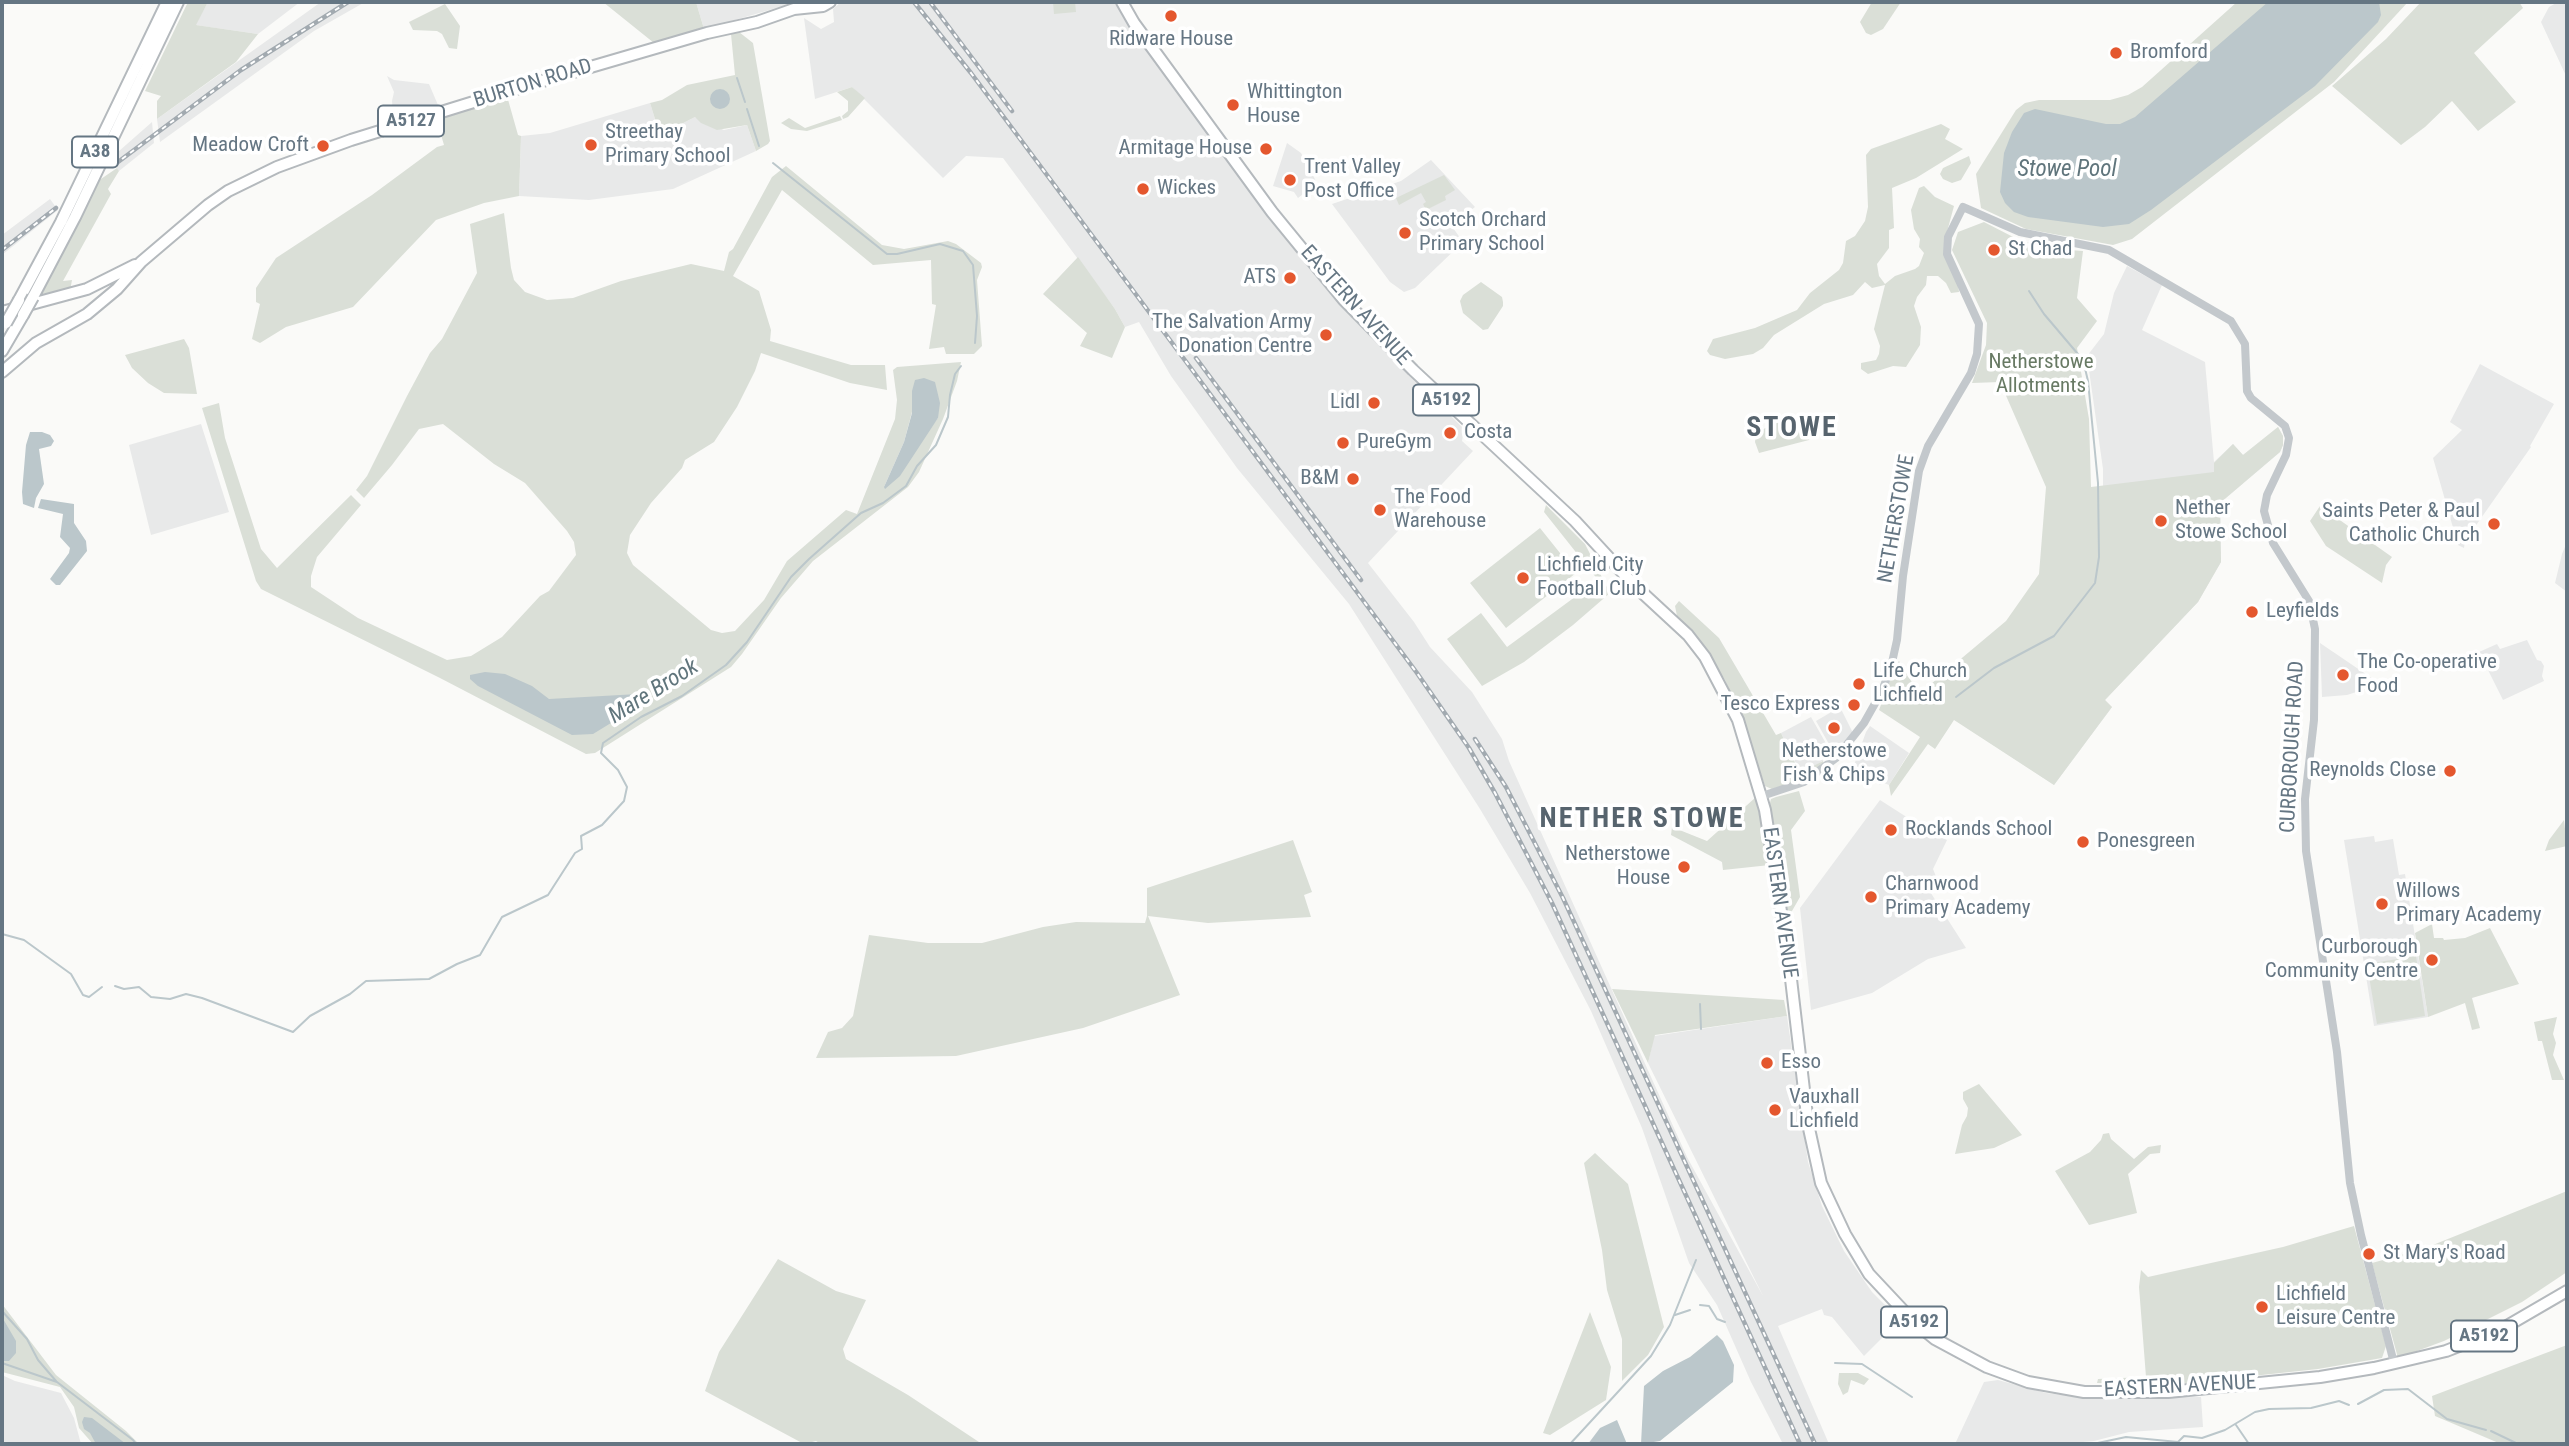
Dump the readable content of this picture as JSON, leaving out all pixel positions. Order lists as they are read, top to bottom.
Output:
{
  "streets": {
    "highway": [
      "BURTON ROAD",
      "A5127",
      "A38",
      "EASTERN AVENUE",
      "A5192"
    ],
    "street": ["NETHERSTOWE", "CURBOROUGH ROAD"]
  },
  "crossings": [
    ["BURTON ROAD", "A5127"],
    ["A5127", "A38"],
    ["EASTERN AVENUE", "NETHERSTOWE"],
    ["EASTERN AVENUE", "CURBOROUGH ROAD"],
    ["NETHERSTOWE", "CURBOROUGH ROAD"]
  ],
  "districts": ["STOWE", "NETHER STOWE"],
  "water": ["Stowe Pool", "Mare Brook"],
  "parks": ["Netherstowe Allotments"],
  "places": [
    "Ridware House",
    "Bromford",
    "Whittington House",
    "Streethay Primary School",
    "Meadow Croft",
    "Armitage House",
    "Trent Valley Post Office",
    "Wickes",
    "Scotch Orchard Primary School",
    "St Chad",
    "ATS",
    "The Salvation Army Donation Centre",
    "Lidl",
    "Costa",
    "PureGym",
    "B&M",
    "The Food Warehouse",
    "Nether Stowe School",
    "Saints Peter & Paul Catholic Church",
    "Lichfield City Football Club",
    "Leyfields",
    "The Co-operative Food",
    "Life Church Lichfield",
    "Tesco Express",
    "Netherstowe Fish & Chips",
    "Reynolds Close",
    "Rocklands School",
    "Ponesgreen",
    "Netherstowe House",
    "Charnwood Primary Academy",
    "Willows Primary Academy",
    "Curborough Community Centre",
    "Esso",
    "Vauxhall Lichfield",
    "St Mary's Road",
    "Lichfield Leisure Centre"
  ]
}
